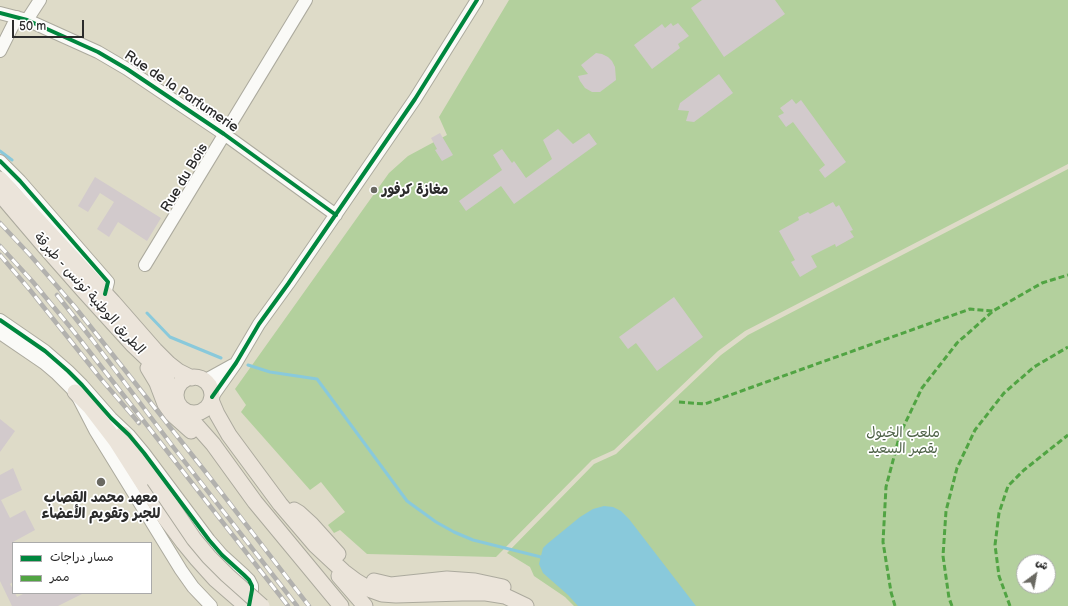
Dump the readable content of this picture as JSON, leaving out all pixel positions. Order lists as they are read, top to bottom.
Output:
{
  "streets": {
    "main road": ["الطريق الوطنية تونس - طبرقة"],
    "street": ["Rue de la Parfumerie", "Rue du Bois"]
  },
  "crossings": [
    ["Rue de la Parfumerie", "Rue du Bois"]
  ],
  "parks": ["ملعب الخيول بقصر السعيد"],
  "places": ["مغازة كرفور", "معهد محمد القصاب للجبر وتقويم الأعضاء"],
  "legend": ["مسار دراجات", "ممر"],
  "scale_bar": "50 m",
  "north": "top right"
}
